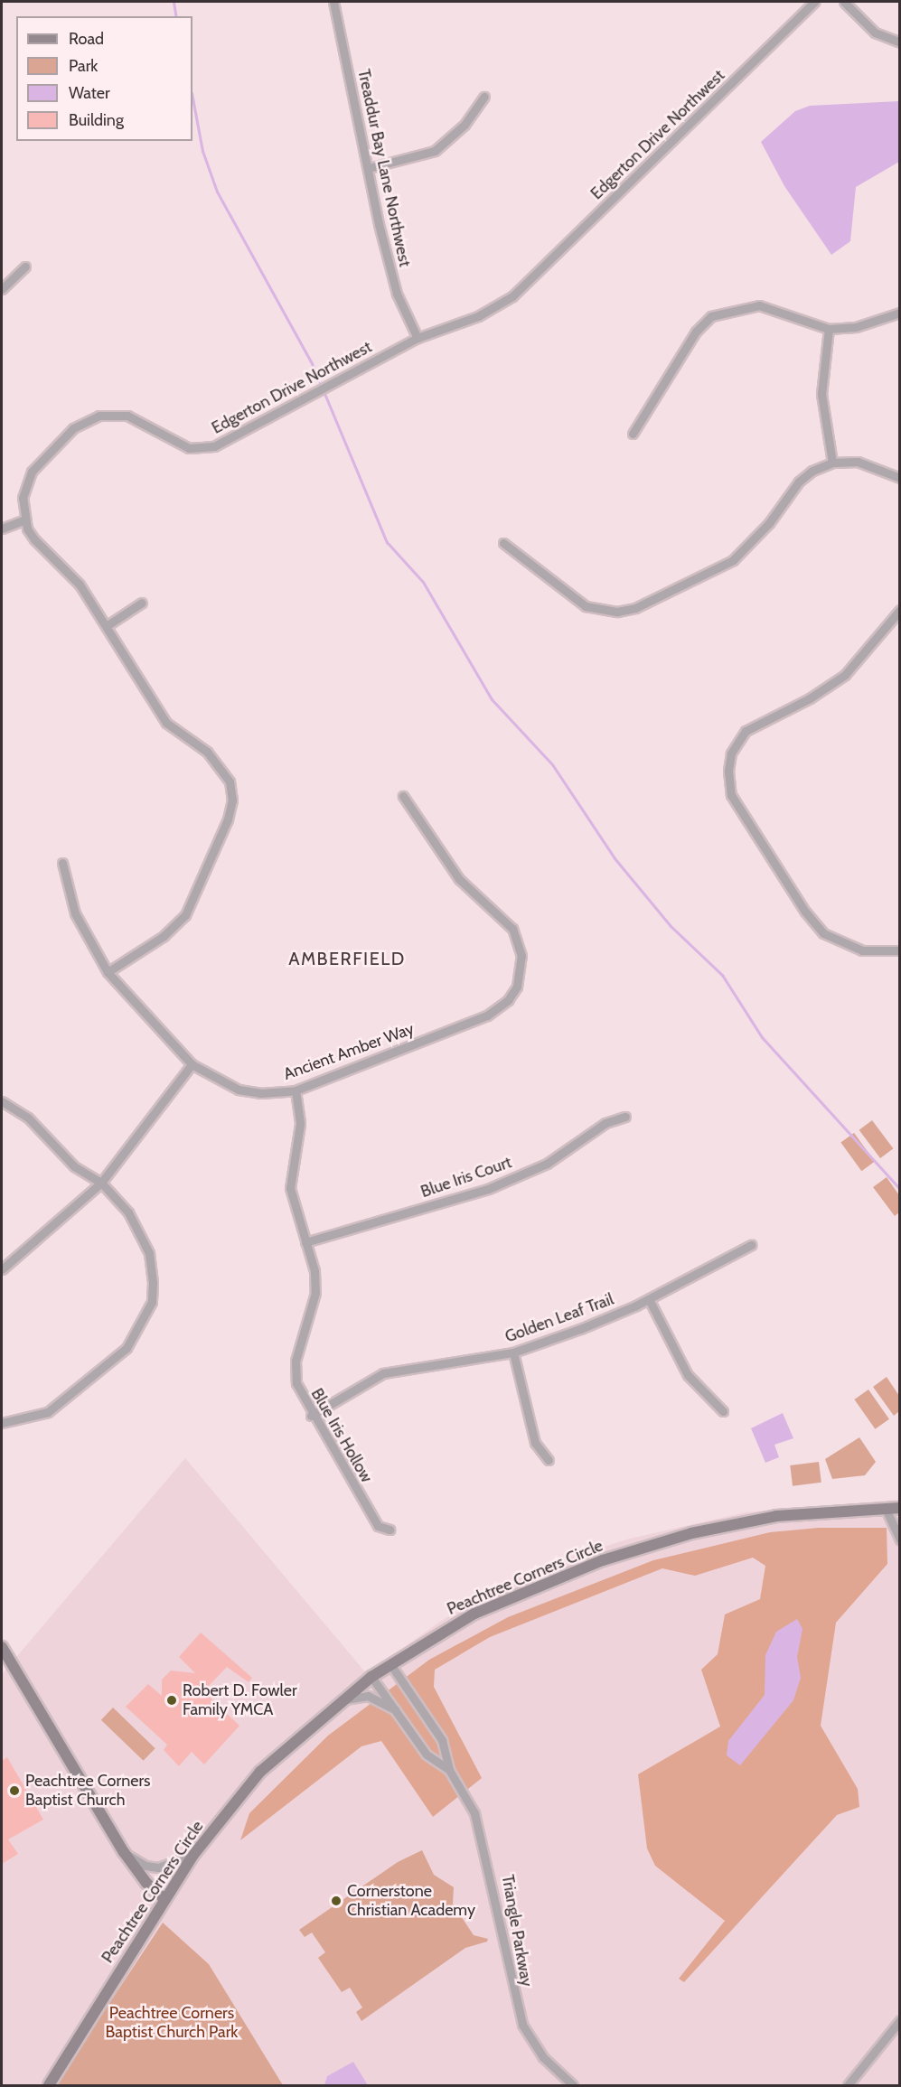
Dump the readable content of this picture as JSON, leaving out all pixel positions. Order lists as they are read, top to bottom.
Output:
{
  "streets": {
    "street": [
      "Edgerton Drive Northwest",
      "Treaddur Bay Lane Northwest",
      "Ancient Amber Way",
      "Blue Iris Court",
      "Golden Leaf Trail",
      "Blue Iris Hollow",
      "Peachtree Corners Circle",
      "Triangle Parkway"
    ]
  },
  "crossings": [
    ["Edgerton Drive Northwest", "Treaddur Bay Lane Northwest"],
    ["Edgerton Drive Northwest", "Ancient Amber Way"],
    ["Ancient Amber Way", "Blue Iris Hollow"],
    ["Blue Iris Court", "Blue Iris Hollow"],
    ["Golden Leaf Trail", "Blue Iris Hollow"],
    ["Peachtree Corners Circle", "Triangle Parkway"]
  ],
  "districts": ["AMBERFIELD"],
  "parks": ["Peachtree Corners Baptist Church Park"],
  "places": ["Robert D. Fowler Family YMCA", "Peachtree Corners Baptist Church", "Cornerstone Christian Academy"],
  "legend": [
    "Road",
    "Park",
    "Water",
    "Building"
  ]
}
